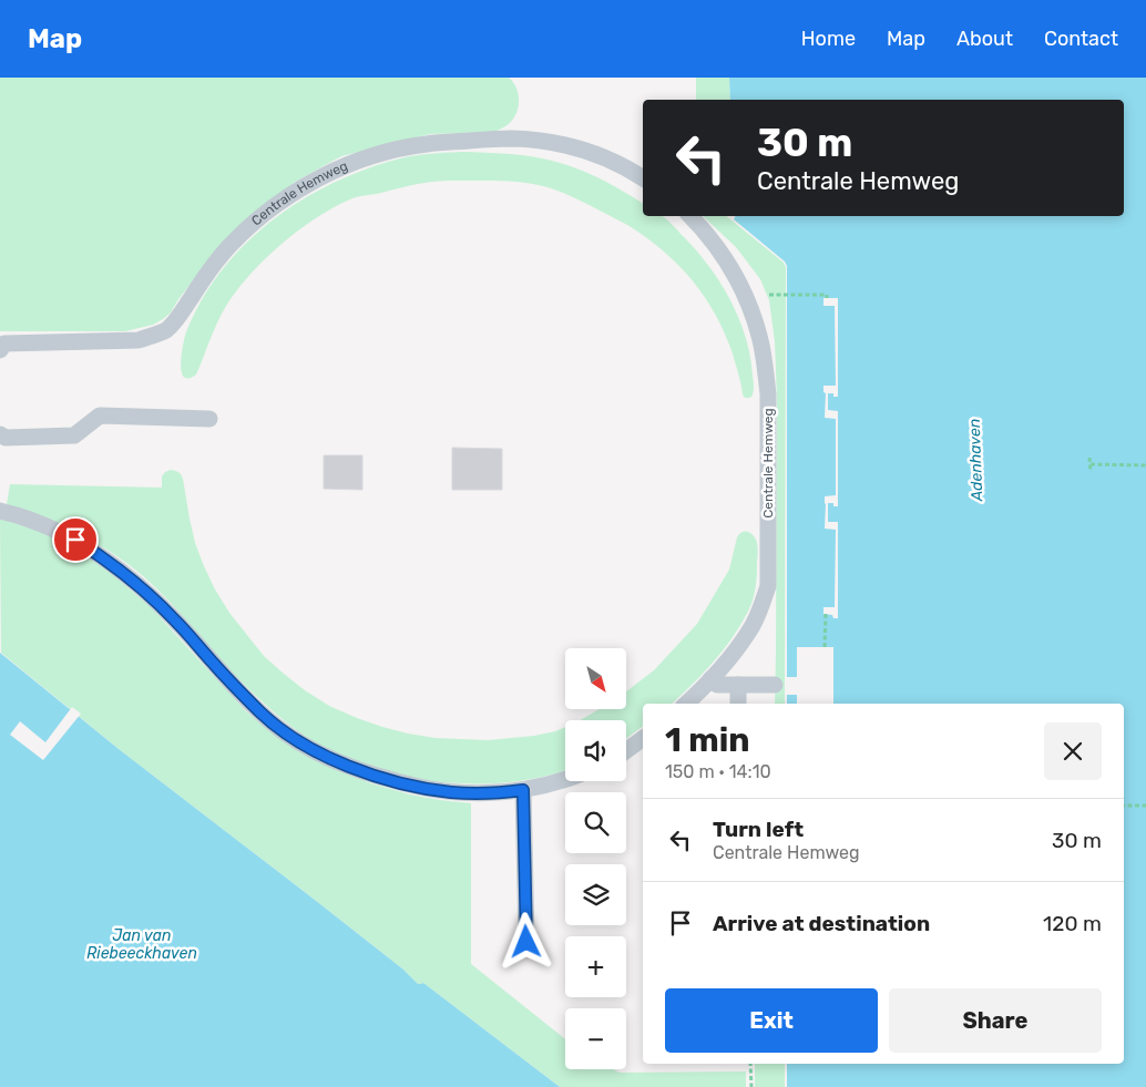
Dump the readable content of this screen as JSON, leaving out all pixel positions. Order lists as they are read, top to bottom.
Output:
{
  "streets": {
    "lane": ["Centrale Hemweg"]
  },
  "water": ["Adenhaven", "Jan van Riebeeckhaven"],
  "north": "bottom right",
  "page": {
    "header": "Map",
    "nav": [
      "Home",
      "Map",
      "About",
      "Contact"
    ],
    "turn": ["30 m", "Centrale Hemweg"],
    "map_buttons": ["+", "−"],
    "heading": ["1 min", "150 m · 14:10"],
    "list": [
      {
        "name": "Turn left",
        "note": "Centrale Hemweg",
        "value": "30 m"
      },
      {
        "name": "Arrive at destination",
        "value": "120 m"
      }
    ],
    "buttons": ["Exit", "Share"]
  }
}
